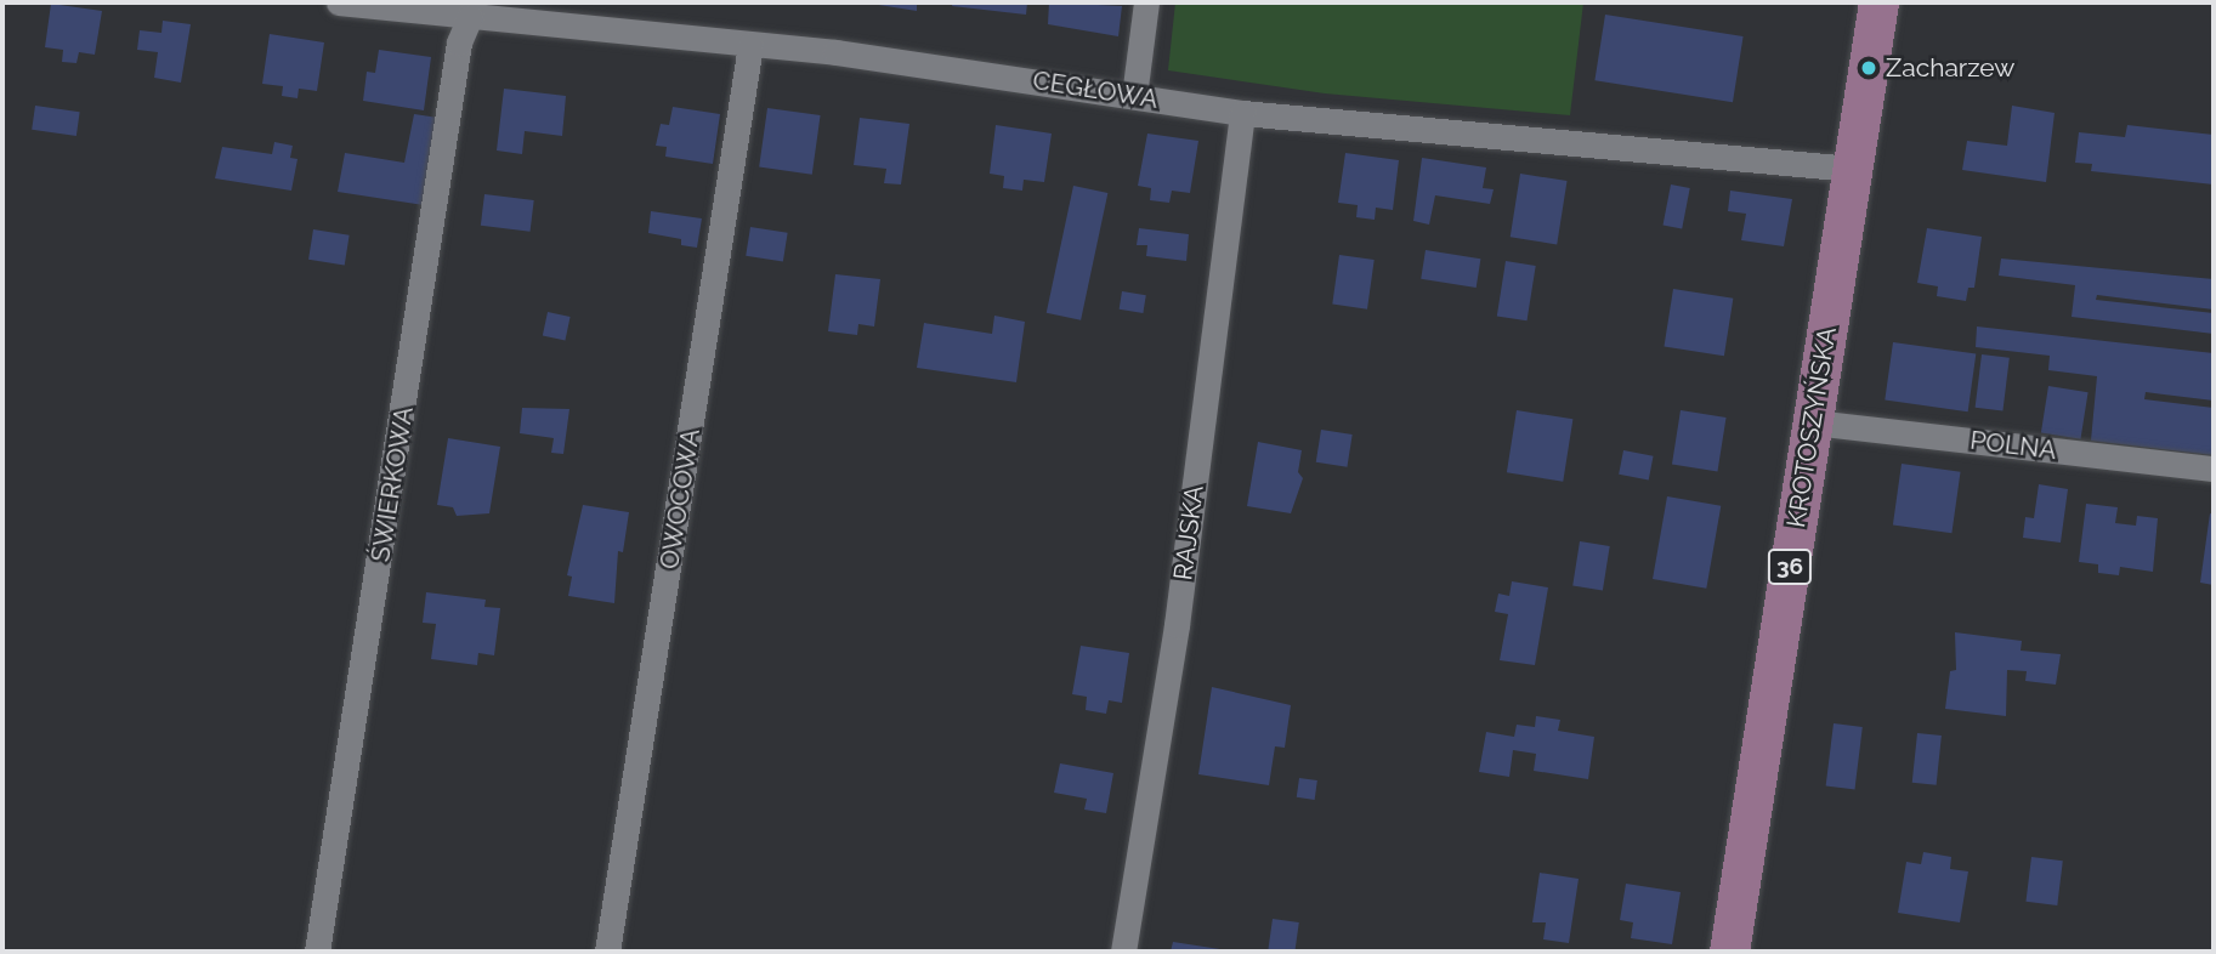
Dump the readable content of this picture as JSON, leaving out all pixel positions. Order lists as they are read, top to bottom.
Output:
{
  "streets": {
    "main road": ["KROTOSZYŃSKA", "36"],
    "street": [
      "CEGŁOWA",
      "POLNA",
      "ŚWIERKOWA",
      "OWOCOWA",
      "RAJSKA"
    ]
  },
  "crossings": [
    ["CEGŁOWA", "KROTOSZYŃSKA"],
    ["CEGŁOWA", "ŚWIERKOWA"],
    ["CEGŁOWA", "OWOCOWA"],
    ["CEGŁOWA", "RAJSKA"],
    ["KROTOSZYŃSKA", "POLNA"]
  ],
  "places": ["Zacharzew"]
}
